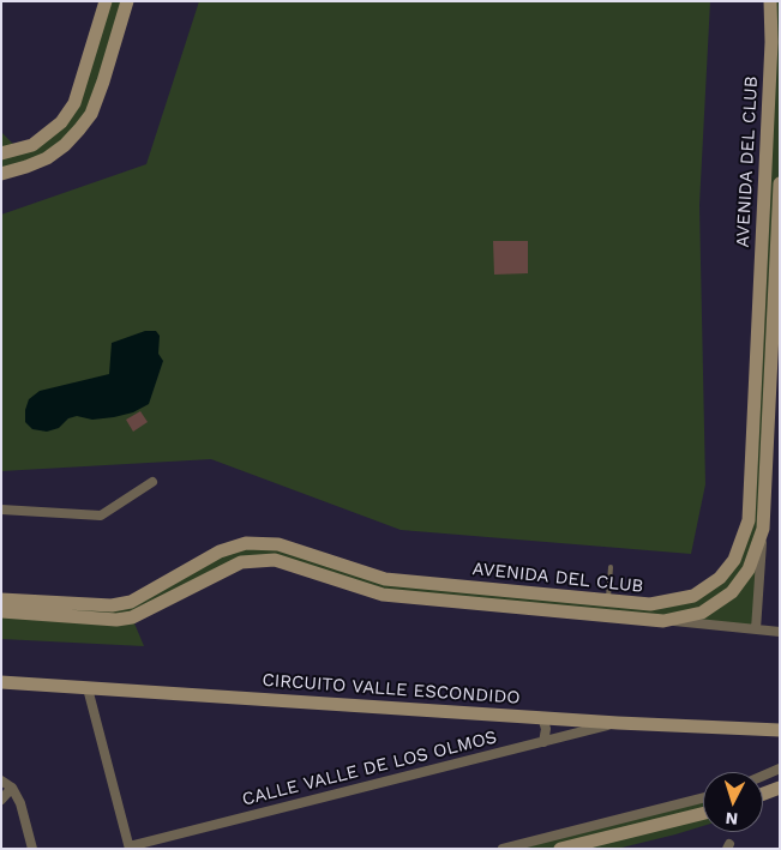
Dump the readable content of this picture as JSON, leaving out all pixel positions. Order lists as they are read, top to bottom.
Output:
{
  "streets": {
    "street": ["AVENIDA DEL CLUB", "CIRCUITO VALLE ESCONDIDO", "CALLE VALLE DE LOS OLMOS"]
  },
  "crossings": [
    ["CIRCUITO VALLE ESCONDIDO", "CALLE VALLE DE LOS OLMOS"]
  ],
  "north": "bottom"
}
